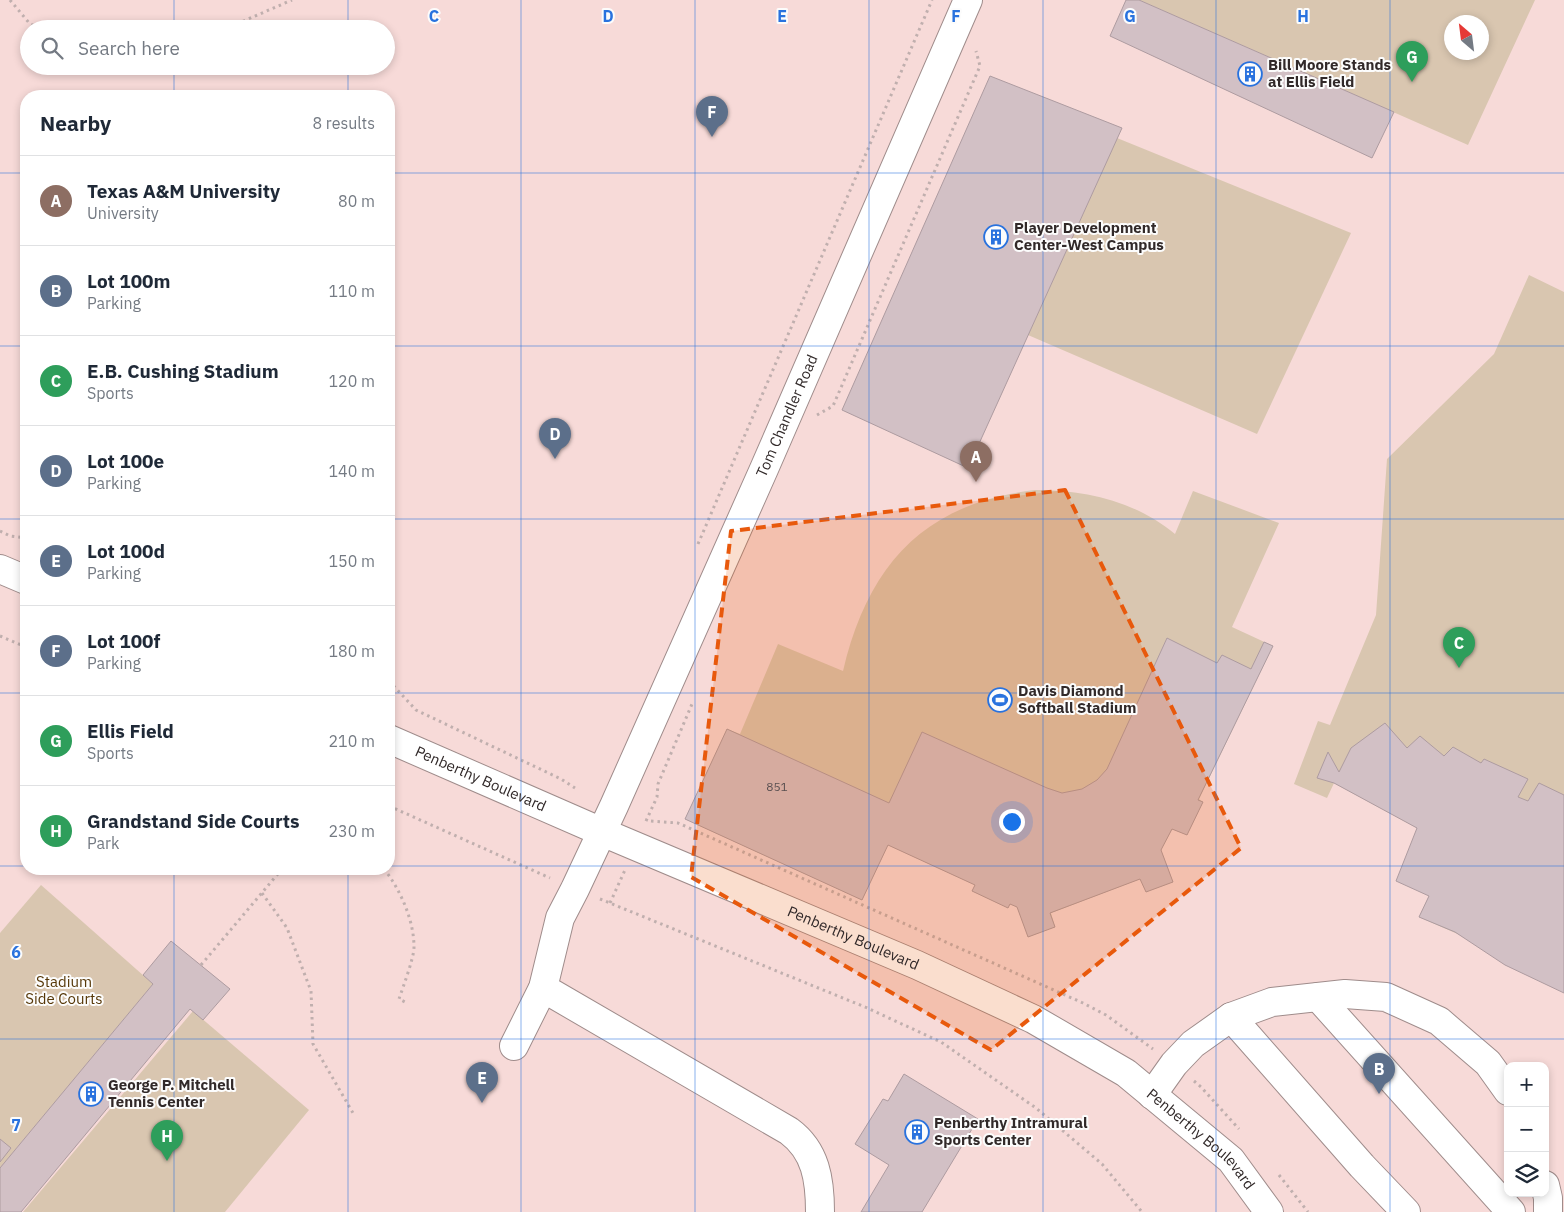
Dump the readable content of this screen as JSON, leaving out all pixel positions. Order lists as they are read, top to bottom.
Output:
{
  "streets": {
    "street": ["Tom Chandler Road", "Penberthy Boulevard"]
  },
  "crossings": [
    ["Tom Chandler Road", "Penberthy Boulevard"]
  ],
  "parks": ["Stadium Side Courts"],
  "places": {
    "building": [
      "Bill Moore Stands at Ellis Field",
      "Player Development Center-West Campus",
      "George P. Mitchell Tennis Center",
      "Penberthy Intramural Sports Center"
    ],
    "sports": ["Davis Diamond Softball Stadium"]
  },
  "house_numbers": ["851"],
  "north": "top left",
  "page": {
    "search": "Search here",
    "pins": [
      "G",
      "F",
      "D",
      "A",
      "C",
      "B",
      "E",
      "H"
    ],
    "heading": ["Nearby", "8 results"],
    "list": [
      {
        "mark": "A",
        "name": "Texas A&M University",
        "note": "University",
        "value": "80 m"
      },
      {
        "mark": "B",
        "name": "Lot 100m",
        "note": "Parking",
        "value": "110 m"
      },
      {
        "mark": "C",
        "name": "E.B. Cushing Stadium",
        "note": "Sports",
        "value": "120 m"
      },
      {
        "mark": "D",
        "name": "Lot 100e",
        "note": "Parking",
        "value": "140 m"
      },
      {
        "mark": "E",
        "name": "Lot 100d",
        "note": "Parking",
        "value": "150 m"
      },
      {
        "mark": "F",
        "name": "Lot 100f",
        "note": "Parking",
        "value": "180 m"
      },
      {
        "mark": "G",
        "name": "Ellis Field",
        "note": "Sports",
        "value": "210 m"
      },
      {
        "mark": "H",
        "name": "Grandstand Side Courts",
        "note": "Park",
        "value": "230 m"
      }
    ],
    "map_buttons": ["+", "−"]
  },
  "grid": {
    "columns": [
      "C",
      "D",
      "E",
      "F",
      "G",
      "H"
    ],
    "rows": ["6", "7"]
  }
}
